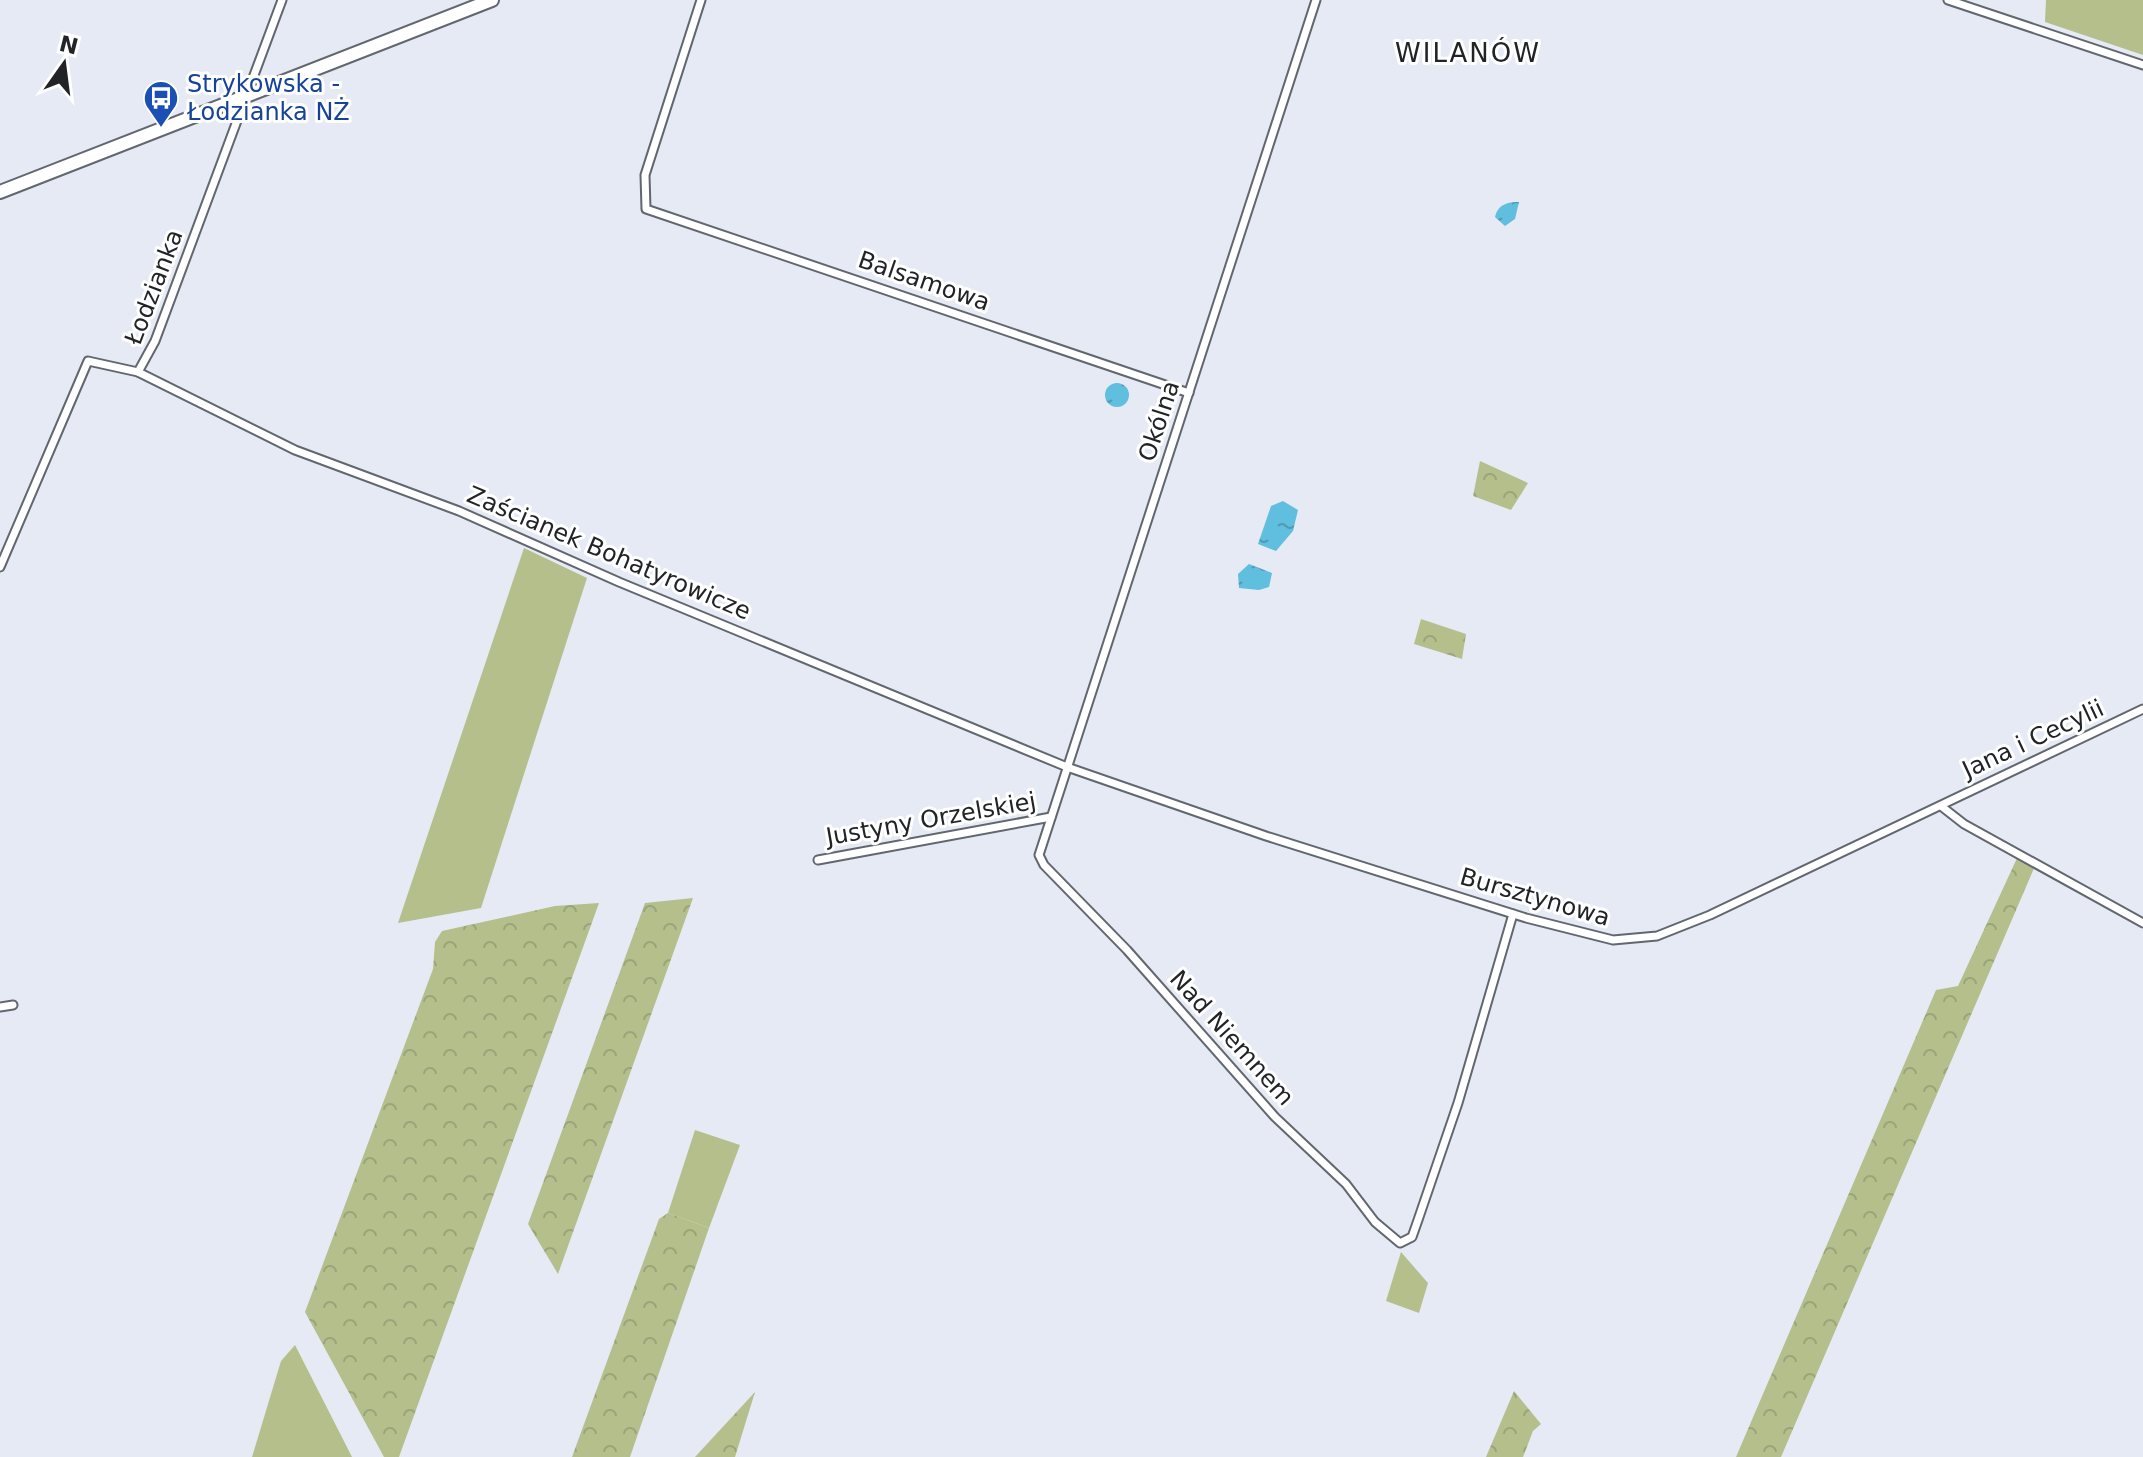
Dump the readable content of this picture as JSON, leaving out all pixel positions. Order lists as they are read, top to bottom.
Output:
{
  "streets": {
    "street": [
      "Balsamowa",
      "Łodzianka",
      "Okólna",
      "Zaścianek Bohatyrowicze",
      "Jana i Cecylii",
      "Justyny Orzelskiej",
      "Bursztynowa",
      "Nad Niemnem"
    ]
  },
  "crossings": [
    ["Balsamowa", "Okólna"],
    ["Łodzianka", "Zaścianek Bohatyrowicze"],
    ["Okólna", "Zaścianek Bohatyrowicze"],
    ["Okólna", "Justyny Orzelskiej"],
    ["Okólna", "Bursztynowa"],
    ["Okólna", "Nad Niemnem"],
    ["Zaścianek Bohatyrowicze", "Bursztynowa"],
    ["Jana i Cecylii", "Bursztynowa"],
    ["Bursztynowa", "Nad Niemnem"]
  ],
  "districts": ["WILANÓW"],
  "places": {
    "bus stop": ["Strykowska - Łodzianka NŻ"]
  },
  "north": "top"
}
